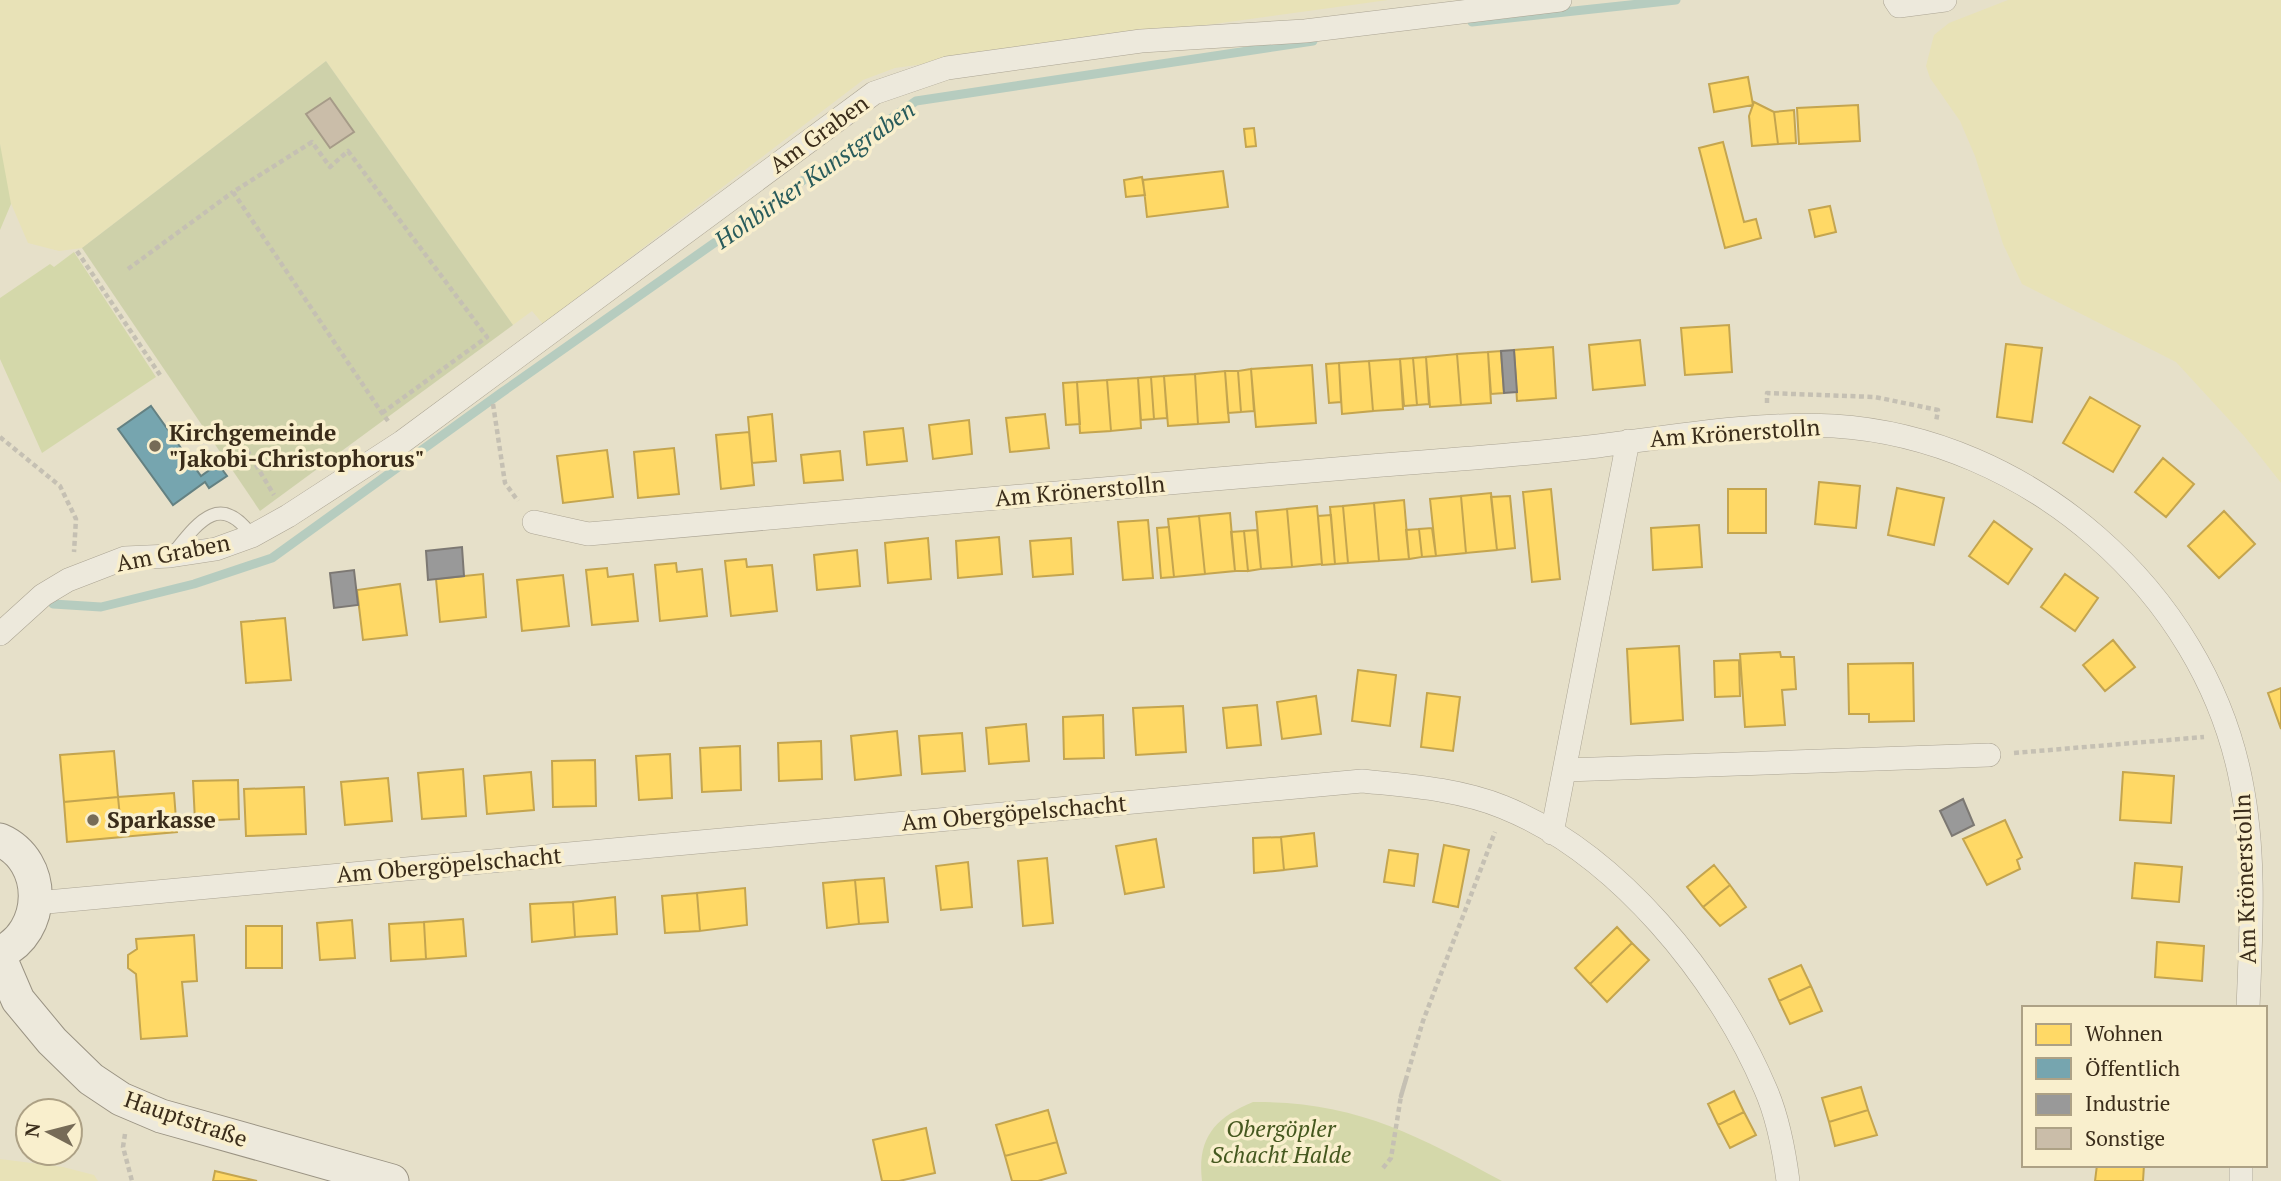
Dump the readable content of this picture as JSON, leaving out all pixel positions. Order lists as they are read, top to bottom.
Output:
{
  "streets": {
    "street": [
      "Am Graben",
      "Am Krönerstolln",
      "Am Obergöpelschacht",
      "Hauptstraße"
    ]
  },
  "crossings": [
    ["Am Krönerstolln", "Am Obergöpelschacht"]
  ],
  "water": ["Hohbirker Kunstgraben"],
  "parks": ["Obergöpler Schacht Halde"],
  "places": ["Kirchgemeinde \"Jakobi-Christophorus\"", "Sparkasse"],
  "legend": [
    "Wohnen",
    "Öffentlich",
    "Industrie",
    "Sonstige"
  ],
  "north": "left"
}
